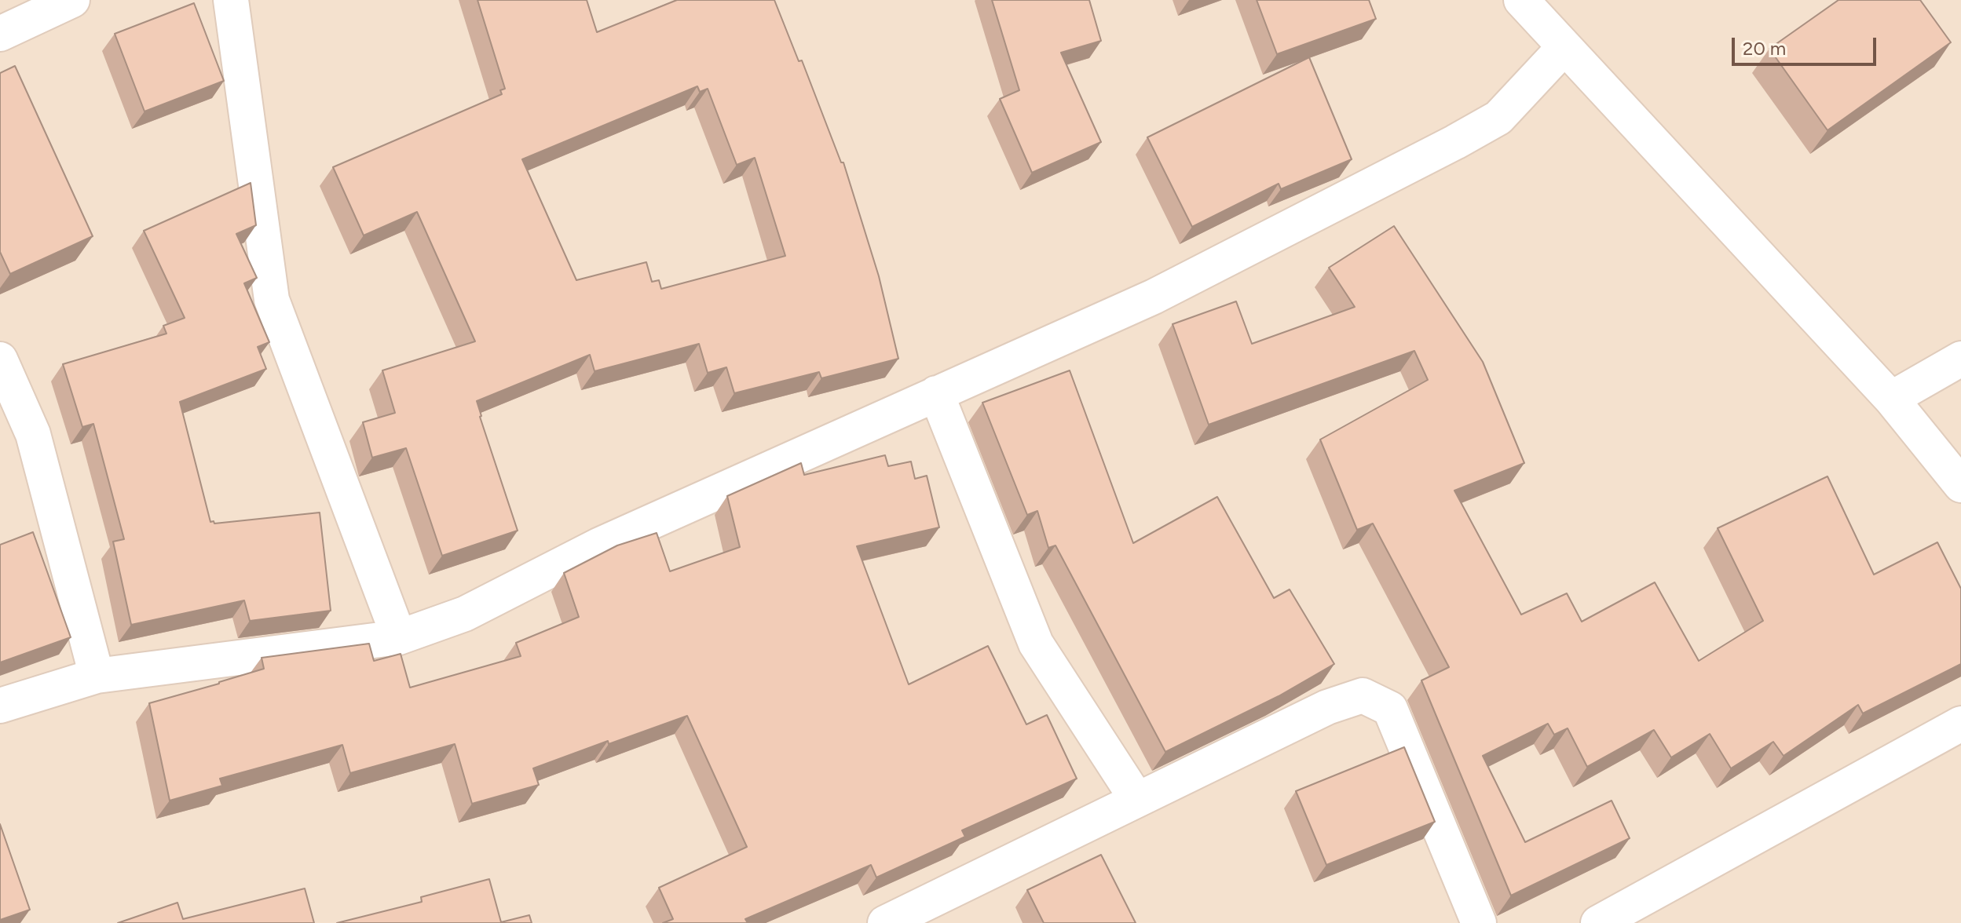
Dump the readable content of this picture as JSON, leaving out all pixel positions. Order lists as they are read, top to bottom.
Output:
{
  "scale_bar": "20 m"
}
